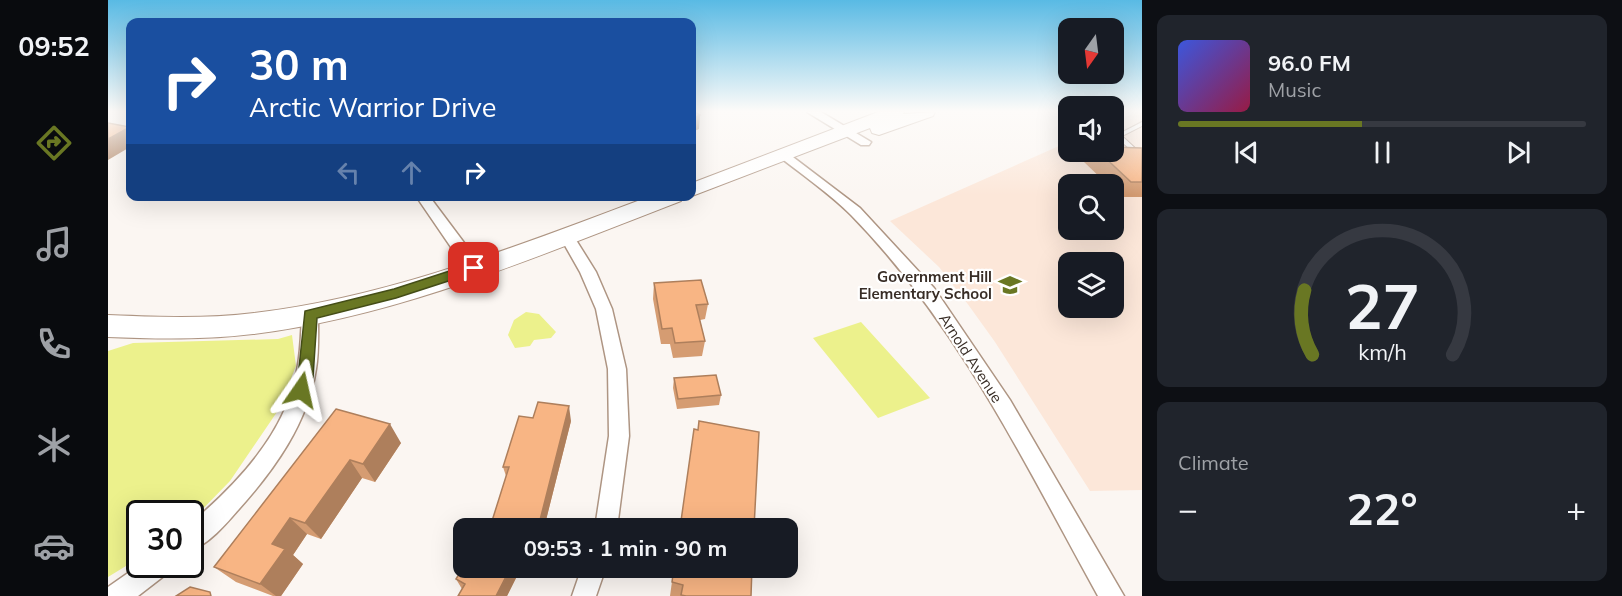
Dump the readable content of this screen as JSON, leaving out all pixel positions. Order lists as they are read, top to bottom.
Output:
{
  "streets": {
    "street": ["Arnold Avenue"]
  },
  "places": {
    "school or university": ["Government Hill Elementary School"]
  },
  "north": "bottom",
  "page": {
    "tabs": "09:52",
    "turn": ["30 m", "Arctic Warrior Drive"],
    "song": ["96.0 FM", "Music"],
    "tile": "Climate",
    "heat": ["−", "22°", "+"],
    "limit": "30",
    "trip": "09:53 · 1 min · 90 m",
    "gauge": ["27", "km/h"]
  }
}
